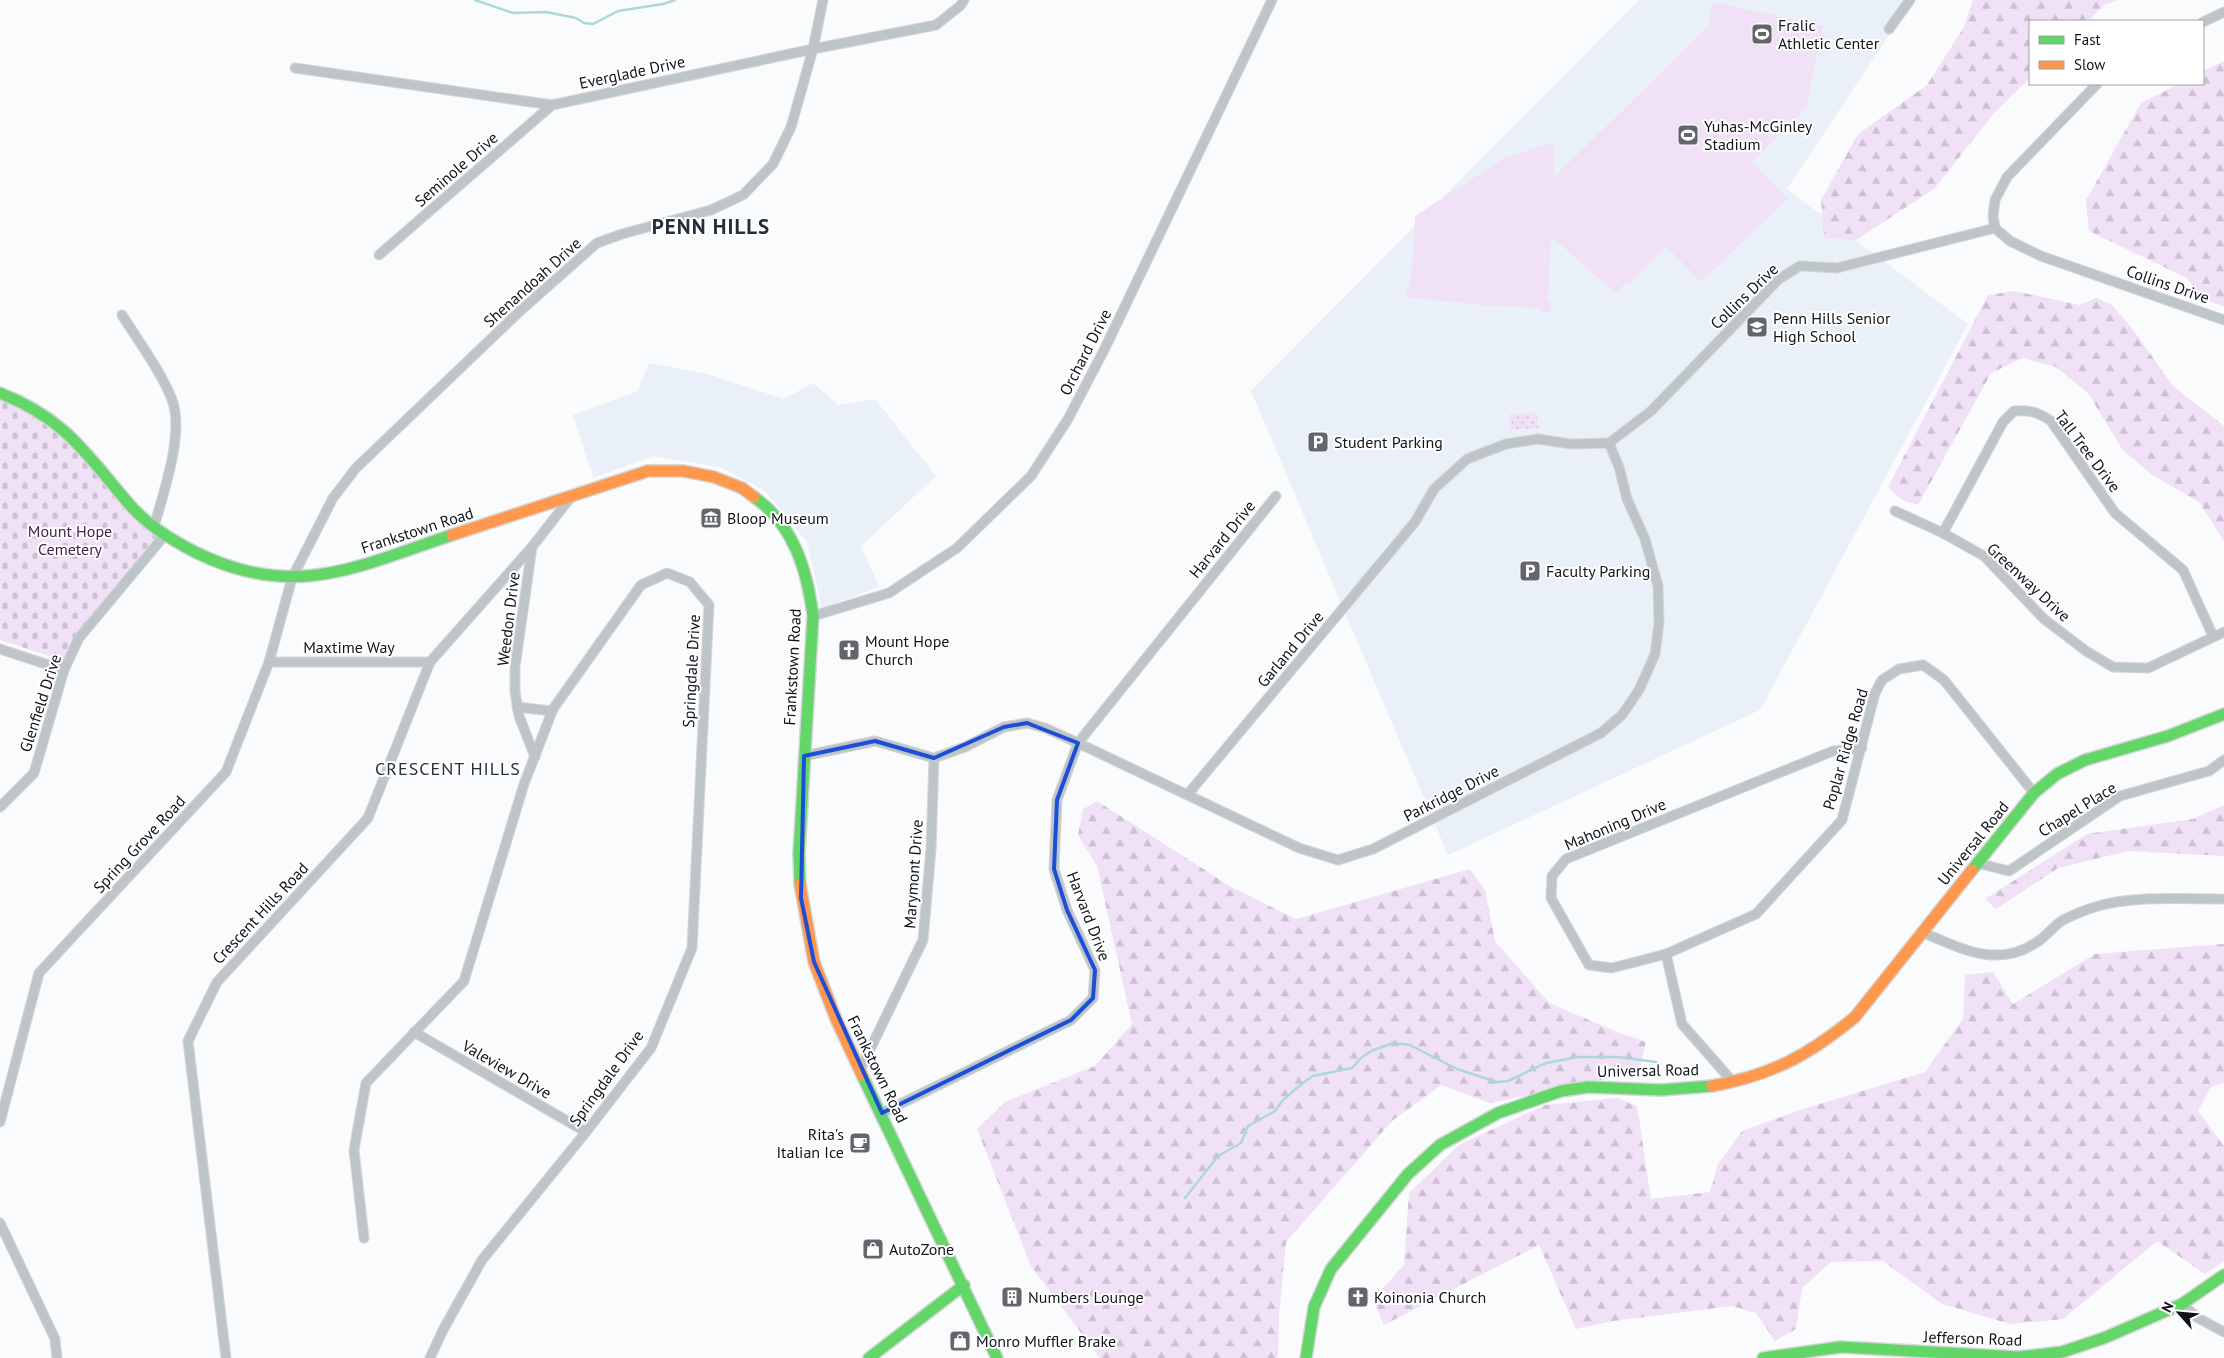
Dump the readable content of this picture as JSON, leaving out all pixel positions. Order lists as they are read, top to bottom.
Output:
{
  "streets": {
    "street": [
      "Everglade Drive",
      "Seminole Drive",
      "Shenandoah Drive",
      "Collins Drive",
      "Orchard Drive",
      "Tall Tree Drive",
      "Frankstown Road",
      "Harvard Drive",
      "Greenway Drive",
      "Weedon Drive",
      "Maxtime Way",
      "Garland Drive",
      "Springdale Drive",
      "Glenfield Drive",
      "Poplar Ridge Road",
      "Parkridge Drive",
      "Chapel Place",
      "Mahoning Drive",
      "Universal Road",
      "Spring Grove Road",
      "Marymont Drive",
      "Crescent Hills Road",
      "Valeview Drive",
      "Jefferson Road"
    ]
  },
  "crossings": [
    ["Everglade Drive", "Seminole Drive"],
    ["Everglade Drive", "Shenandoah Drive"],
    ["Shenandoah Drive", "Frankstown Road"],
    ["Shenandoah Drive", "Spring Grove Road"],
    ["Collins Drive", "Garland Drive"],
    ["Collins Drive", "Parkridge Drive"],
    ["Orchard Drive", "Frankstown Road"],
    ["Tall Tree Drive", "Greenway Drive"],
    ["Frankstown Road", "Harvard Drive"],
    ["Frankstown Road", "Weedon Drive"],
    ["Frankstown Road", "Glenfield Drive"],
    ["Frankstown Road", "Spring Grove Road"],
    ["Frankstown Road", "Marymont Drive"],
    ["Harvard Drive", "Parkridge Drive"],
    ["Weedon Drive", "Springdale Drive"],
    ["Weedon Drive", "Crescent Hills Road"],
    ["Maxtime Way", "Spring Grove Road"],
    ["Maxtime Way", "Crescent Hills Road"],
    ["Garland Drive", "Parkridge Drive"],
    ["Springdale Drive", "Valeview Drive"],
    ["Poplar Ridge Road", "Mahoning Drive"],
    ["Poplar Ridge Road", "Universal Road"],
    ["Parkridge Drive", "Marymont Drive"],
    ["Chapel Place", "Universal Road"]
  ],
  "districts": ["PENN HILLS", "CRESCENT HILLS"],
  "parks": ["Mount Hope Cemetery"],
  "places": {
    "sports": ["Fralic Athletic Center", "Yuhas-McGinley Stadium"],
    "school or university": ["Penn Hills Senior High School"],
    "parking": ["Student Parking", "Faculty Parking"],
    "museum": ["Bloop Museum"],
    "church": ["Mount Hope Church", "Koinonia Church"],
    "cafe": ["Rita's Italian Ice"],
    "shop": ["AutoZone", "Monro Muffler Brake"],
    "building": ["Numbers Lounge"]
  },
  "legend": ["Fast", "Slow"],
  "north": "top left"
}
